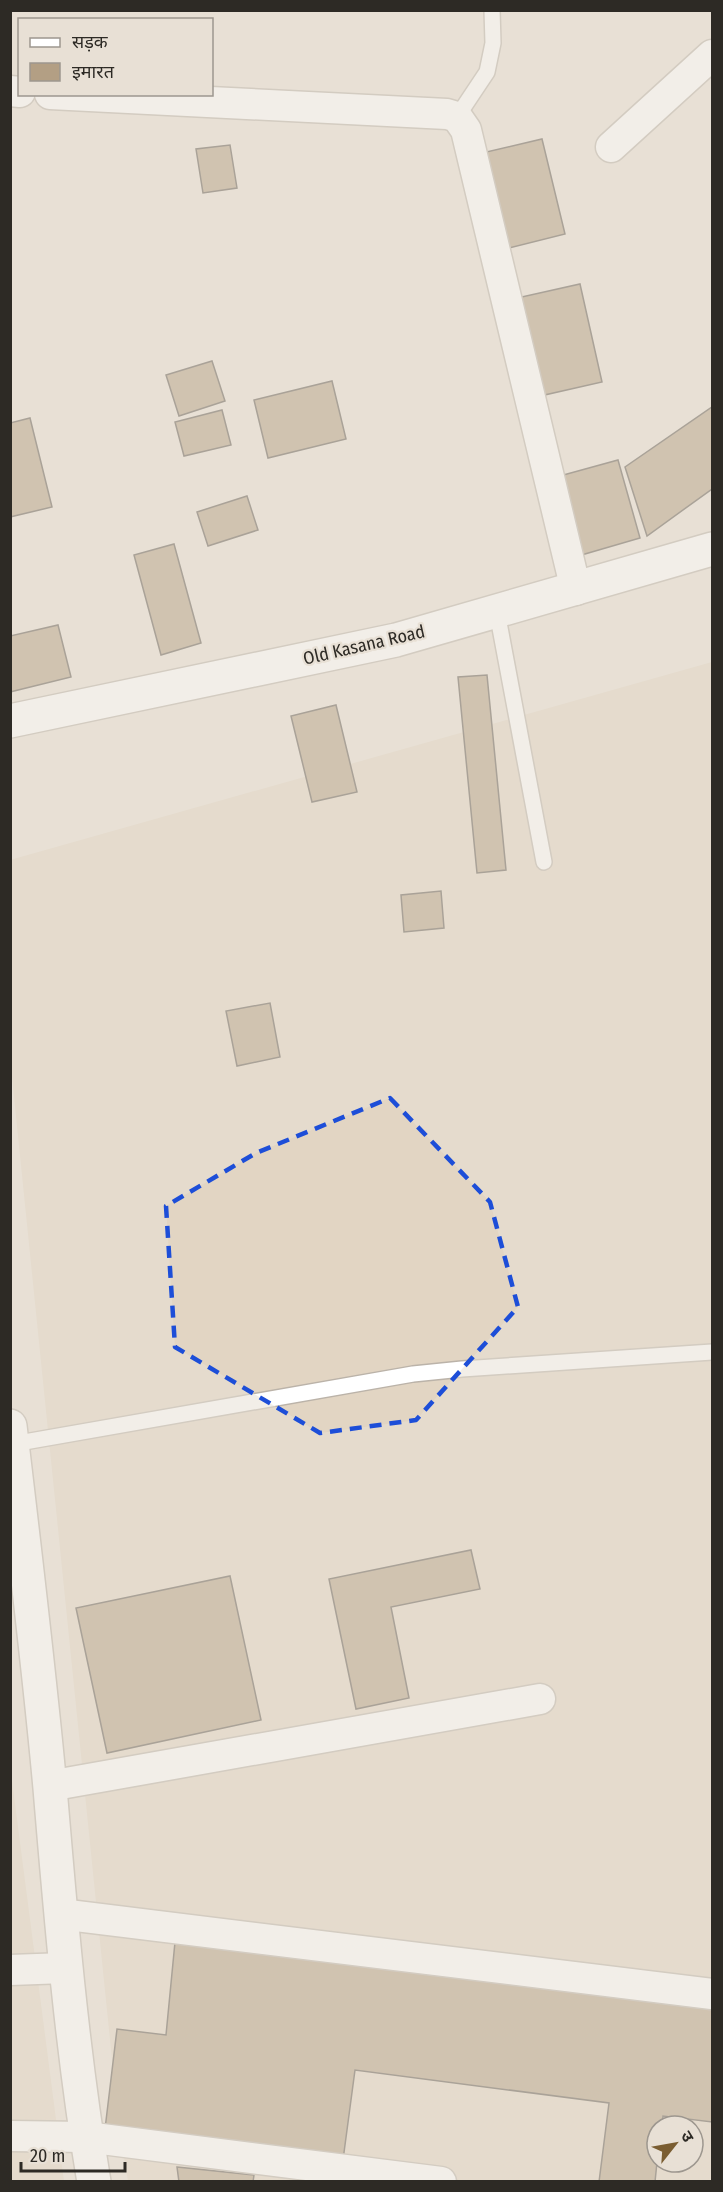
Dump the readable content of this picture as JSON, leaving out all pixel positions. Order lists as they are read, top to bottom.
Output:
{
  "streets": {
    "street": ["Old Kasana Road"]
  },
  "legend": ["सड़क", "इमारत"],
  "scale_bar": "20 m",
  "north": "top right"
}
